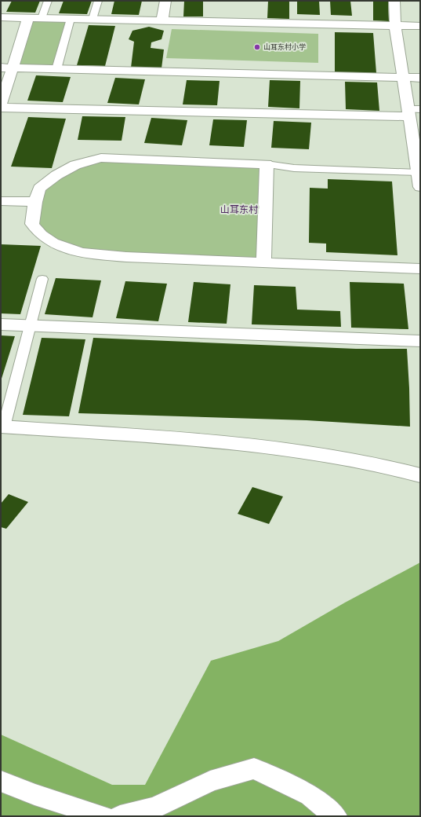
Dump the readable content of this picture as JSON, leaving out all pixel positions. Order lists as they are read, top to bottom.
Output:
{
  "districts": ["山耳东村"],
  "places": ["山耳东村小学"]
}
